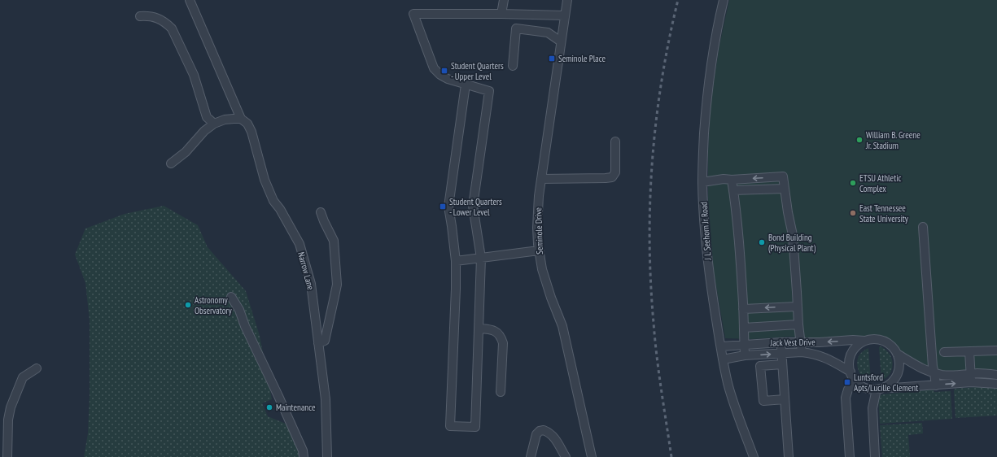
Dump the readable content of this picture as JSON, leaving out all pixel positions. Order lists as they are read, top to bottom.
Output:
{
  "streets": {
    "street": [
      "Seminole Drive",
      "J L Seehorn Jr Road",
      "Narrow Lane",
      "Jack Vest Drive"
    ]
  },
  "crossings": [
    ["J L Seehorn Jr Road", "Jack Vest Drive"]
  ],
  "places": {
    "transit": [
      "Seminole Place",
      "Student Quarters - Upper Level",
      "Student Quarters - Lower Level",
      "Luntsford Apts/Lucille Clement"
    ],
    "other": [
      "William B. Greene Jr. Stadium",
      "ETSU Athletic Complex",
      "East Tennessee State University",
      "Bond Building (Physical Plant)",
      "Astronomy Observatory",
      "Maintenance"
    ]
  }
}
